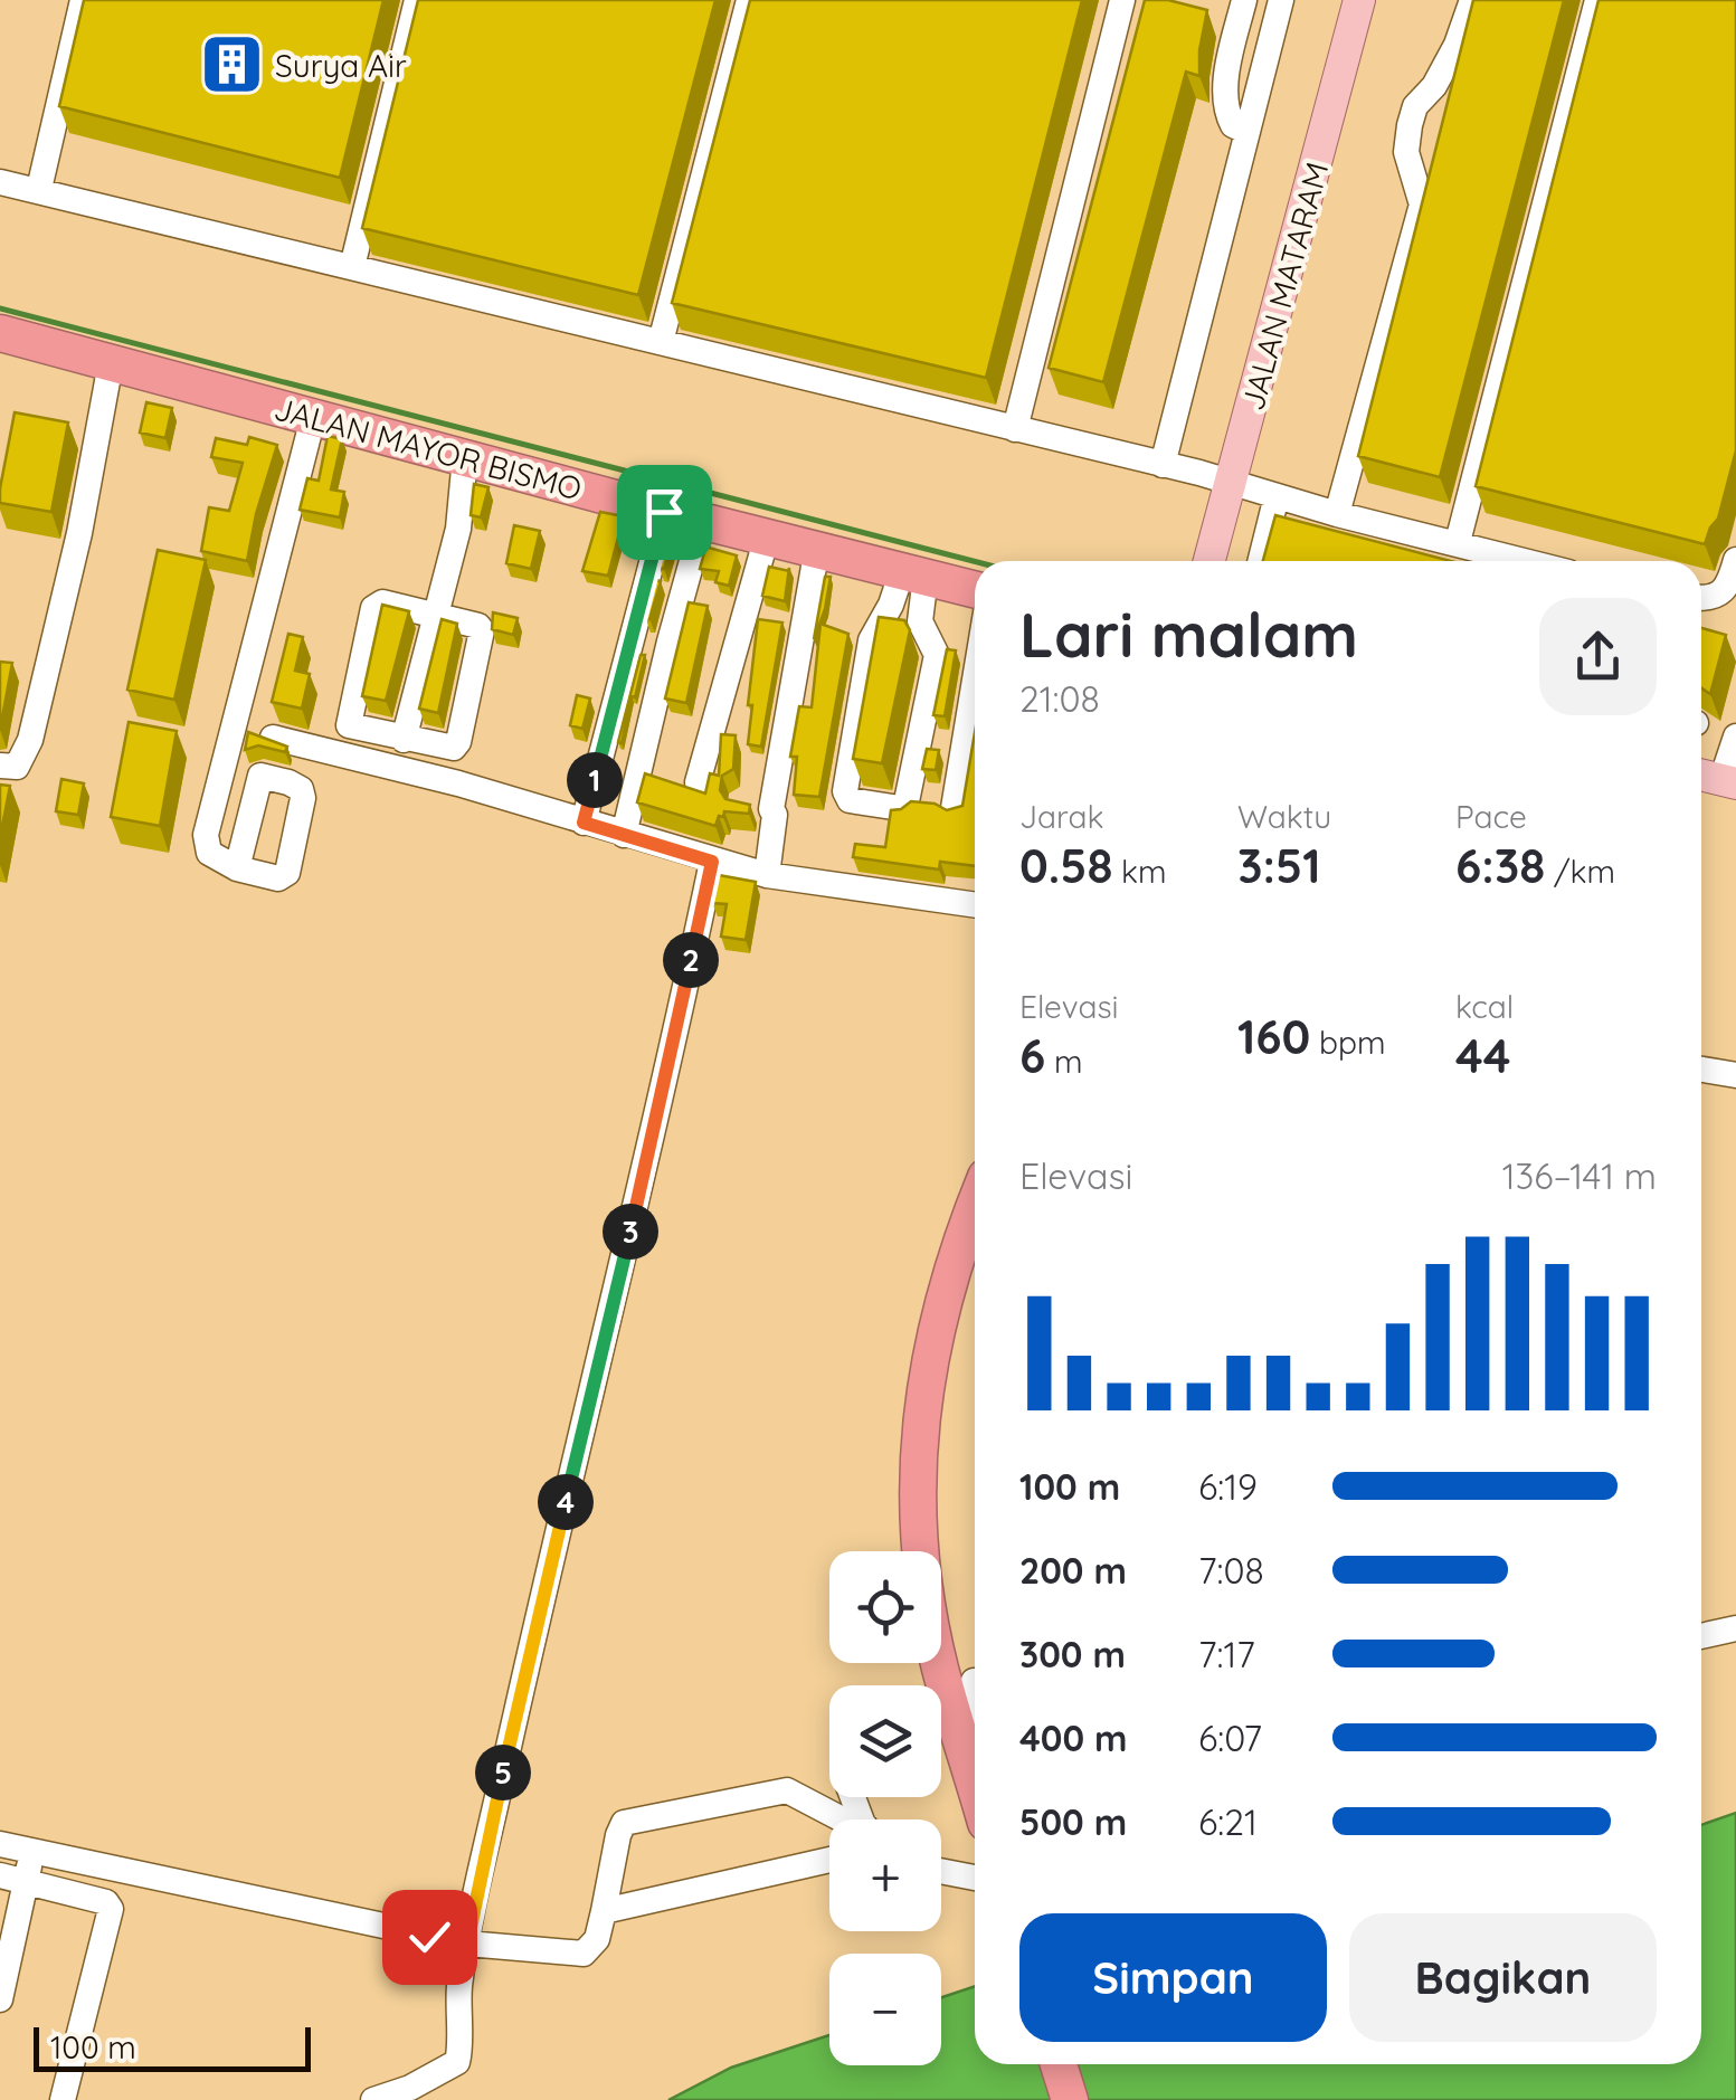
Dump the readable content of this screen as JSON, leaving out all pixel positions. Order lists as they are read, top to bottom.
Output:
{
  "streets": {
    "highway": ["JALAN MAYOR BISMO"],
    "main road": ["JALAN MATARAM"]
  },
  "places": {
    "building": ["Surya Air"]
  },
  "scale_bar": "100 m",
  "page": {
    "heading": ["Lari malam", "21:08"],
    "stats": [
      ["Jarak", "0.58 km"],
      ["Waktu", "3:51"],
      ["Pace", "6:38 /km"],
      ["Elevasi", "6 m"],
      ["160 bpm"],
      ["kcal", "44"]
    ],
    "pins": [
      "1",
      "2",
      "3",
      "4",
      "5"
    ],
    "chart": ["Elevasi", "136–141 m"],
    "list": [
      {
        "name": "100 m",
        "note": "6:19"
      },
      {
        "name": "200 m",
        "note": "7:08"
      },
      {
        "name": "300 m",
        "note": "7:17"
      },
      {
        "name": "400 m",
        "note": "6:07"
      },
      {
        "name": "500 m",
        "note": "6:21"
      }
    ],
    "map_buttons": ["+", "−"],
    "buttons": ["Simpan", "Bagikan"],
    "scale": "100 m"
  }
}
